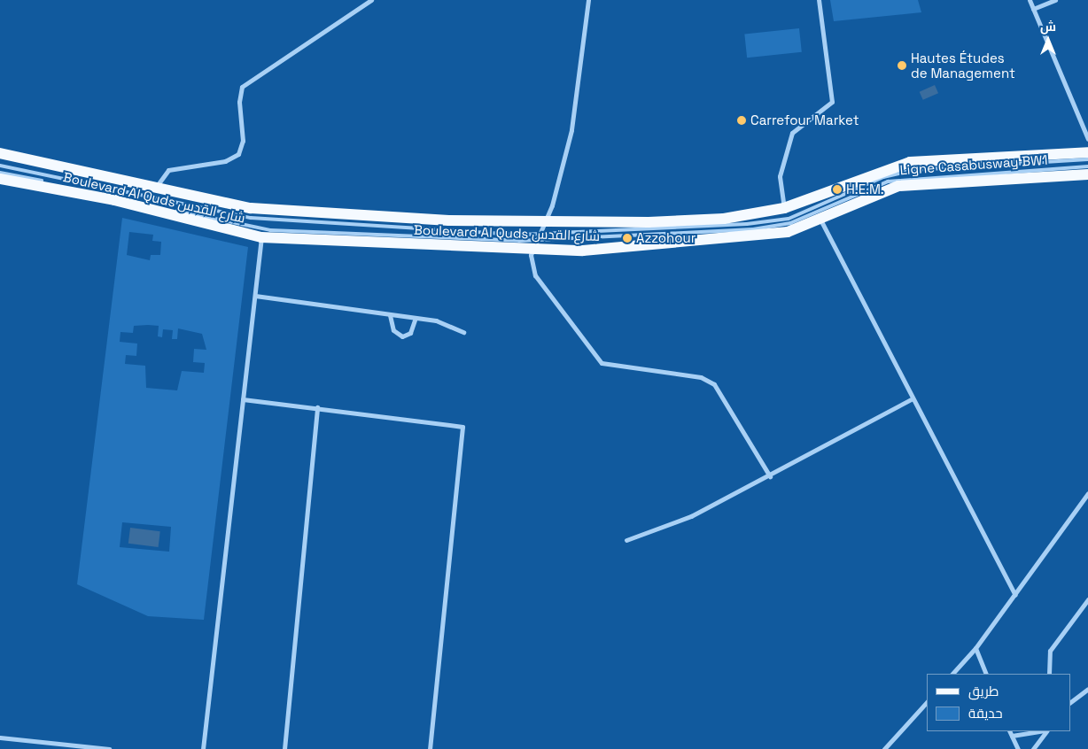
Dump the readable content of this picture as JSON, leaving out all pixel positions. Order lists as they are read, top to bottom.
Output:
{
  "streets": {
    "main road": ["Boulevard Al Quds شارع القدس"],
    "lane": ["Ligne Casabusway BW1"]
  },
  "crossings": [
    ["Ligne Casabusway BW1", "Boulevard Al Quds شارع القدس"]
  ],
  "places": [
    "Hautes Études de Management",
    "Carrefour Market",
    "H.E.M.",
    "Azzohour"
  ],
  "legend": ["طريق", "حديقة"],
  "north": "top"
}
